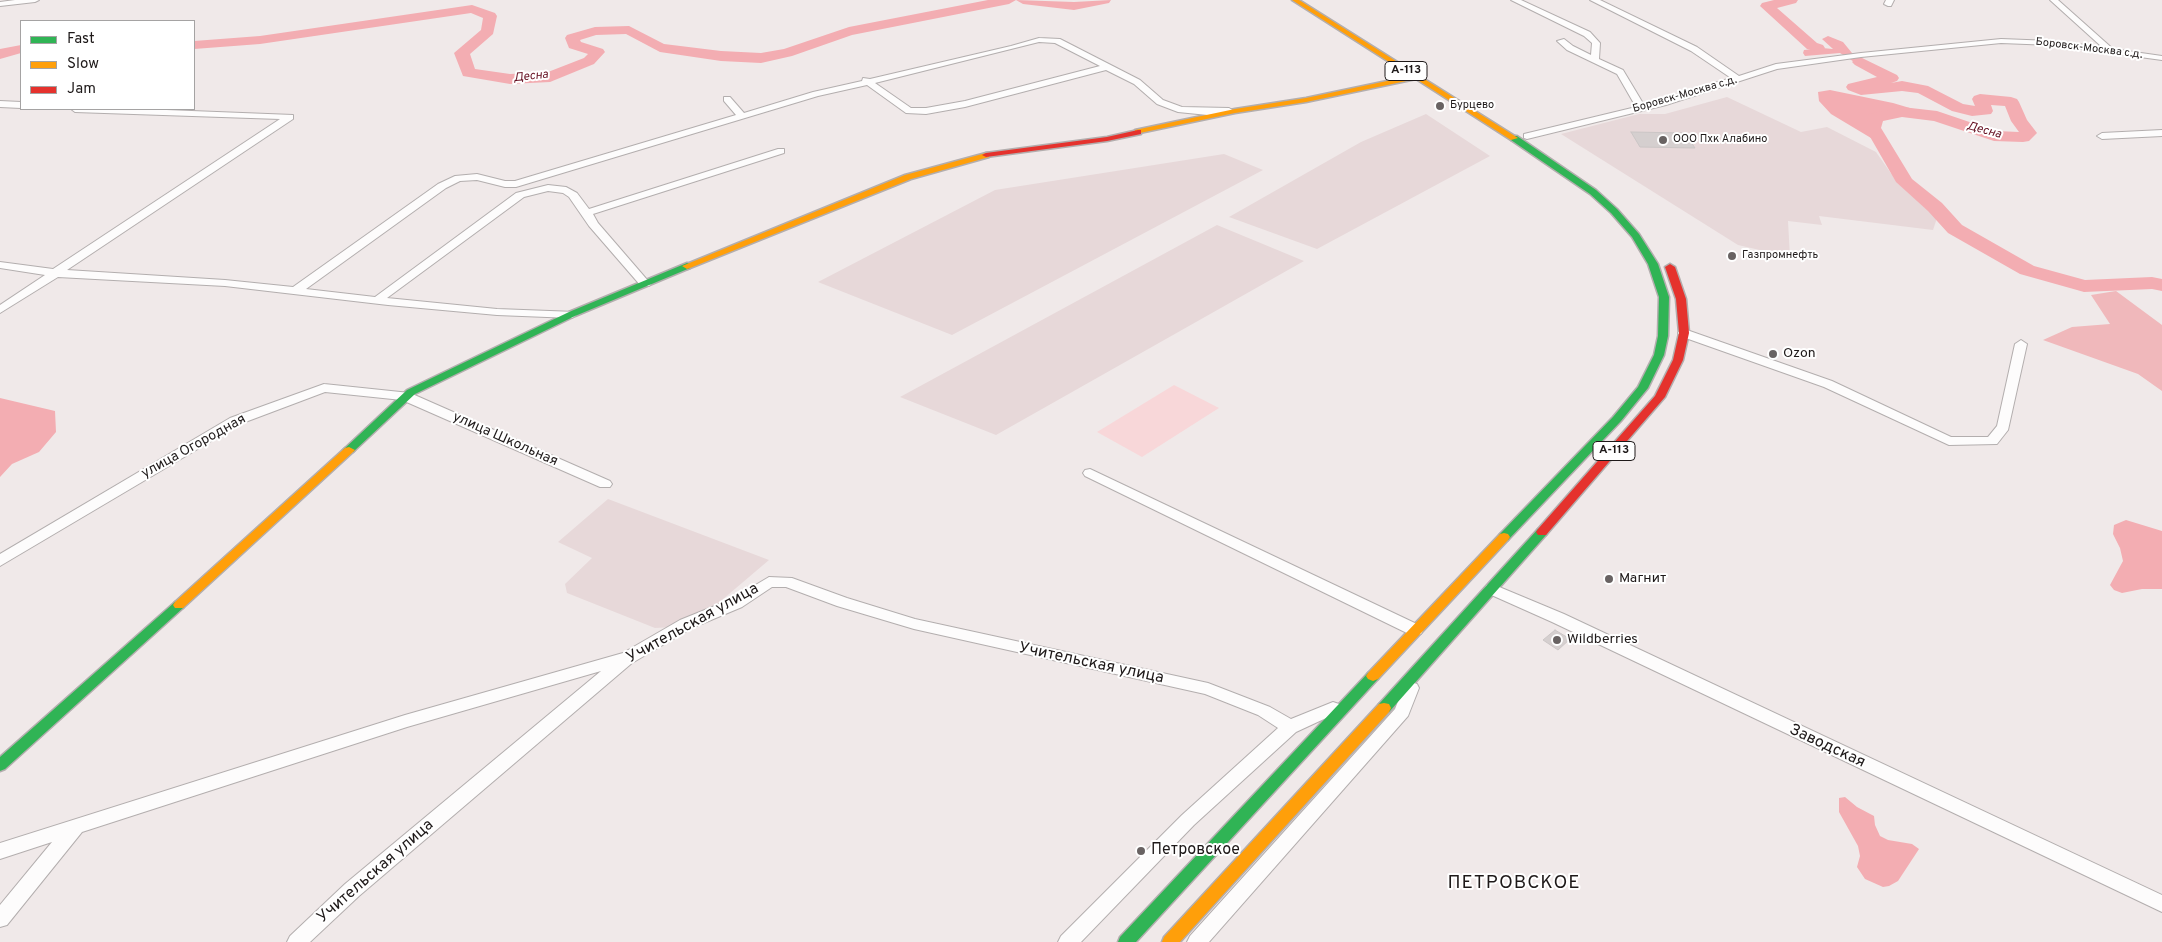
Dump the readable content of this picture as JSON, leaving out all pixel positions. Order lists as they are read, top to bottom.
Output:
{
  "streets": {
    "main road": ["А-113"],
    "street": [
      "Боровск-Москва с.д.",
      "улица Школьная",
      "улица Огородная",
      "Учительская улица",
      "Заводская"
    ]
  },
  "crossings": [
    ["Боровск-Москва с.д.", "А-113"],
    ["А-113", "Заводская"],
    ["улица Школьная", "улица Огородная"]
  ],
  "districts": ["ПЕТРОВСКОЕ"],
  "water": ["Десна"],
  "places": [
    "Бурцево",
    "ООО Пхк Алабино",
    "Газпромнефть",
    "Ozon",
    "Магнит",
    "Wildberries",
    "Петровское"
  ],
  "legend": ["Fast", "Slow", "Jam"]
}
